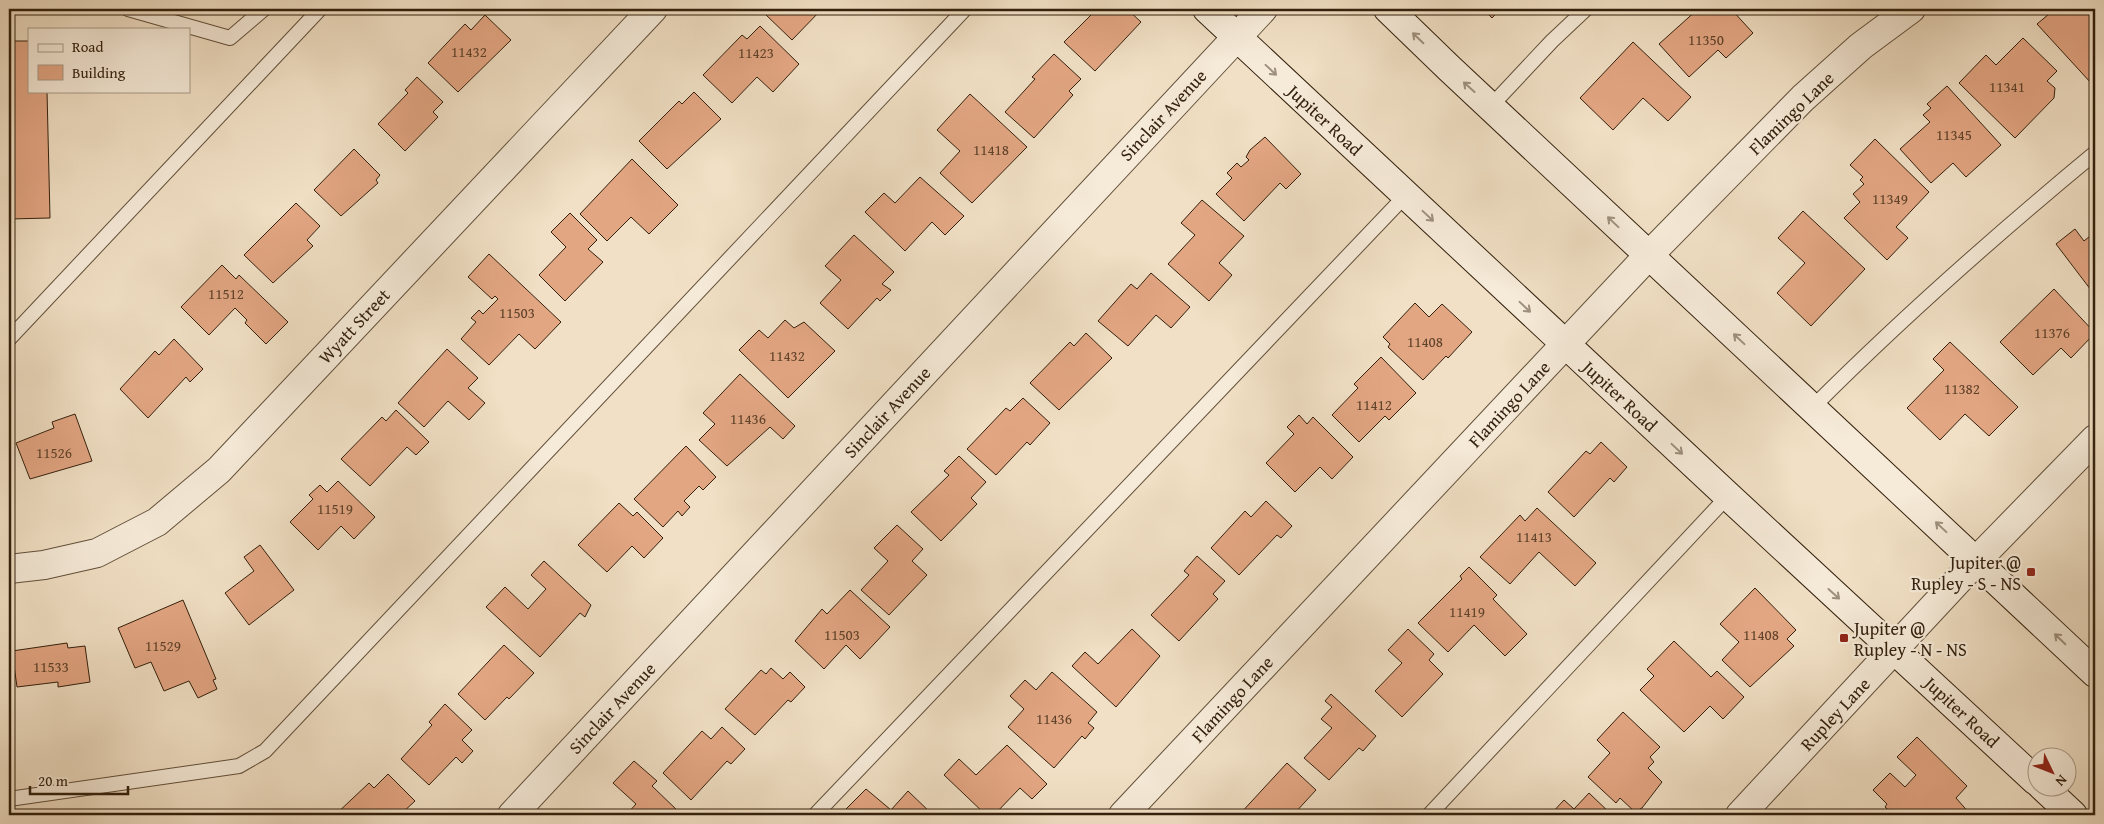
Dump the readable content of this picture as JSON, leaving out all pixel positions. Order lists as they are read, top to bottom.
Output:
{
  "streets": {
    "street": [
      "Flamingo Lane",
      "Sinclair Avenue",
      "Jupiter Road",
      "Wyatt Street",
      "Rupley Lane"
    ]
  },
  "crossings": [
    ["Flamingo Lane", "Jupiter Road"],
    ["Sinclair Avenue", "Jupiter Road"],
    ["Jupiter Road", "Rupley Lane"]
  ],
  "places": {
    "transit": ["Jupiter @ Rupley - S - NS", "Jupiter @ Rupley - N - NS"]
  },
  "house_numbers": [
    "11350",
    "11432",
    "11423",
    "11341",
    "11345",
    "11418",
    "11349",
    "11512",
    "11503",
    "11376",
    "11408",
    "11432",
    "11382",
    "11412",
    "11436",
    "11526",
    "11519",
    "11413",
    "11419",
    "11503",
    "11408",
    "11529",
    "11533",
    "11436"
  ],
  "legend": ["Road", "Building"],
  "scale_bar": "20 m",
  "north": "bottom right"
}
